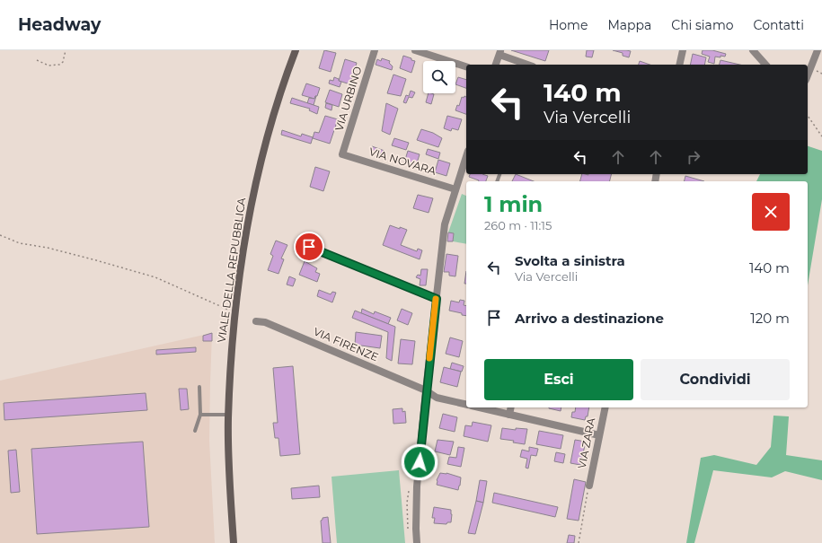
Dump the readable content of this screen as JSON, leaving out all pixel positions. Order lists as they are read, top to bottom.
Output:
{
  "streets": {
    "street": [
      "VIA URBINO",
      "VIA NOVARA",
      "VIALE DELLA REPUBBLICA",
      "VIA FIRENZE",
      "VIA ZARA"
    ]
  },
  "crossings": [
    ["VIA URBINO", "VIA NOVARA"]
  ],
  "page": {
    "header": "Headway",
    "nav": [
      "Home",
      "Mappa",
      "Chi siamo",
      "Contatti"
    ],
    "turn": ["140 m", "Via Vercelli"],
    "heading": ["1 min", "260 m · 11:15"],
    "list": [
      {
        "name": "Svolta a sinistra",
        "note": "Via Vercelli",
        "value": "140 m"
      },
      {
        "name": "Arrivo a destinazione",
        "value": "120 m"
      }
    ],
    "buttons": ["Esci", "Condividi"]
  }
}
